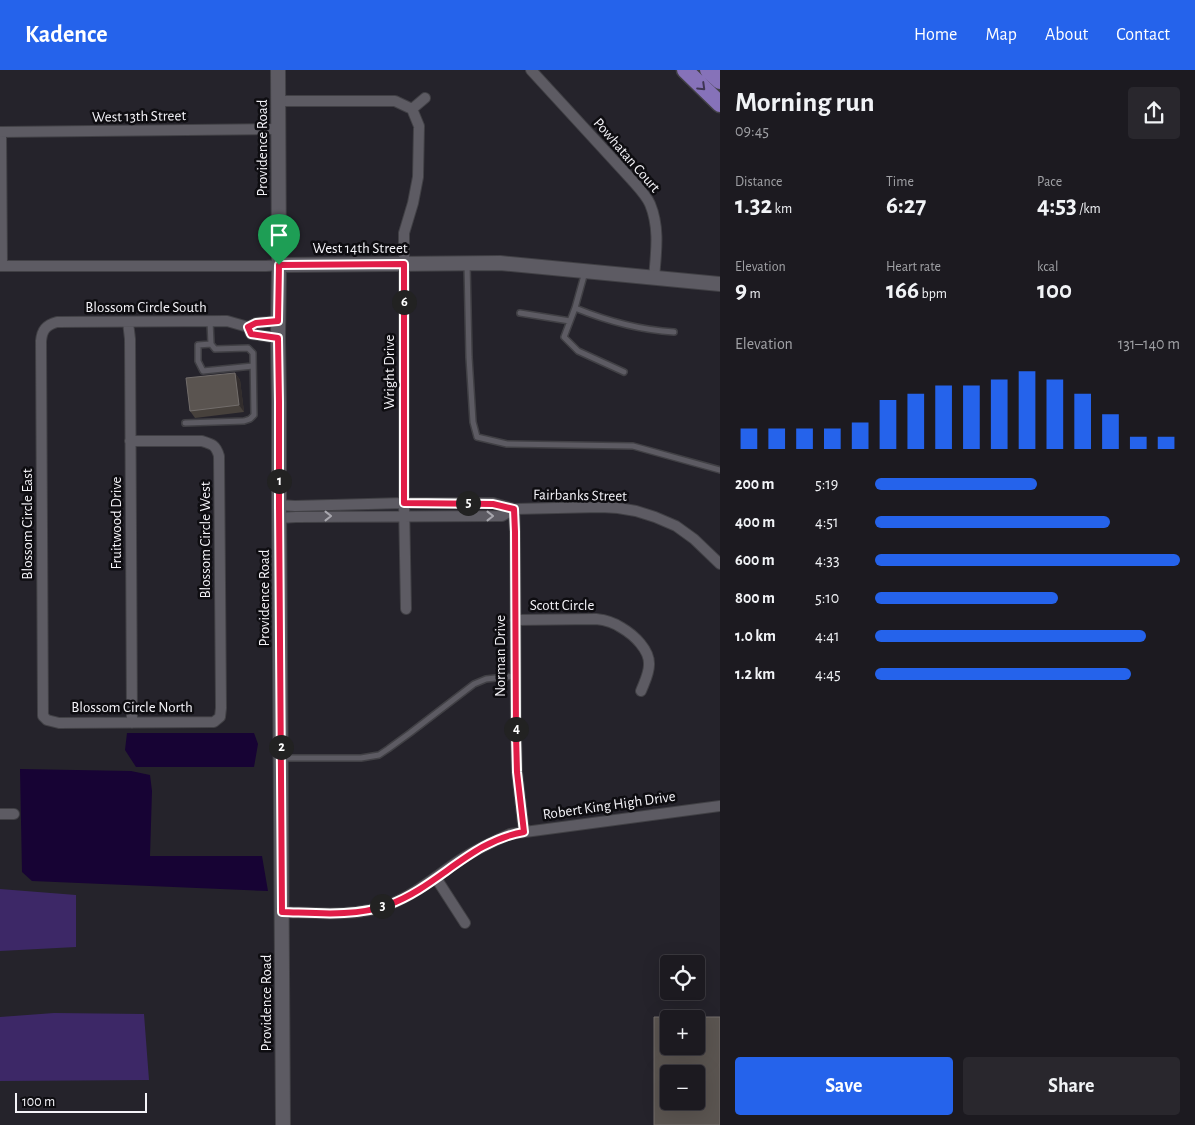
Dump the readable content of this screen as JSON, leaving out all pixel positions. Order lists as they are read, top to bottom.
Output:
{
  "streets": {
    "street": [
      "West 13th Street",
      "Providence Road",
      "Powhatan Court",
      "West 14th Street",
      "Blossom Circle South",
      "Wright Drive",
      "Fairbanks Street",
      "Fruitwood Drive",
      "Blossom Circle East",
      "Blossom Circle West",
      "Scott Circle",
      "Norman Drive",
      "Blossom Circle North",
      "Robert King High Drive"
    ]
  },
  "crossings": [
    ["West 13th Street", "Providence Road"],
    ["Providence Road", "West 14th Street"],
    ["Providence Road", "Blossom Circle South"],
    ["Providence Road", "Fairbanks Street"],
    ["Providence Road", "Robert King High Drive"],
    ["Powhatan Court", "West 14th Street"],
    ["West 14th Street", "Wright Drive"],
    ["Blossom Circle South", "Fruitwood Drive"],
    ["Blossom Circle South", "Blossom Circle East"],
    ["Wright Drive", "Fairbanks Street"],
    ["Fairbanks Street", "Norman Drive"],
    ["Fruitwood Drive", "Blossom Circle West"],
    ["Fruitwood Drive", "Blossom Circle North"],
    ["Blossom Circle East", "Blossom Circle North"],
    ["Blossom Circle West", "Blossom Circle North"],
    ["Scott Circle", "Norman Drive"],
    ["Norman Drive", "Robert King High Drive"]
  ],
  "scale_bar": "100 m",
  "page": {
    "header": "Kadence",
    "nav": [
      "Home",
      "Map",
      "About",
      "Contact"
    ],
    "heading": ["Morning run", "09:45"],
    "stats": [
      ["Distance", "1.32 km"],
      ["Time", "6:27"],
      ["Pace", "4:53 /km"],
      ["Elevation", "9 m"],
      ["Heart rate", "166 bpm"],
      ["kcal", "100"]
    ],
    "pins": [
      "6",
      "1",
      "5",
      "4",
      "2",
      "3"
    ],
    "chart": ["Elevation", "131–140 m"],
    "list": [
      {
        "name": "200 m",
        "note": "5:19"
      },
      {
        "name": "400 m",
        "note": "4:51"
      },
      {
        "name": "600 m",
        "note": "4:33"
      },
      {
        "name": "800 m",
        "note": "5:10"
      },
      {
        "name": "1.0 km",
        "note": "4:41"
      },
      {
        "name": "1.2 km",
        "note": "4:45"
      }
    ],
    "map_buttons": ["+", "−"],
    "buttons": ["Save", "Share"],
    "scale": "100 m"
  }
}
